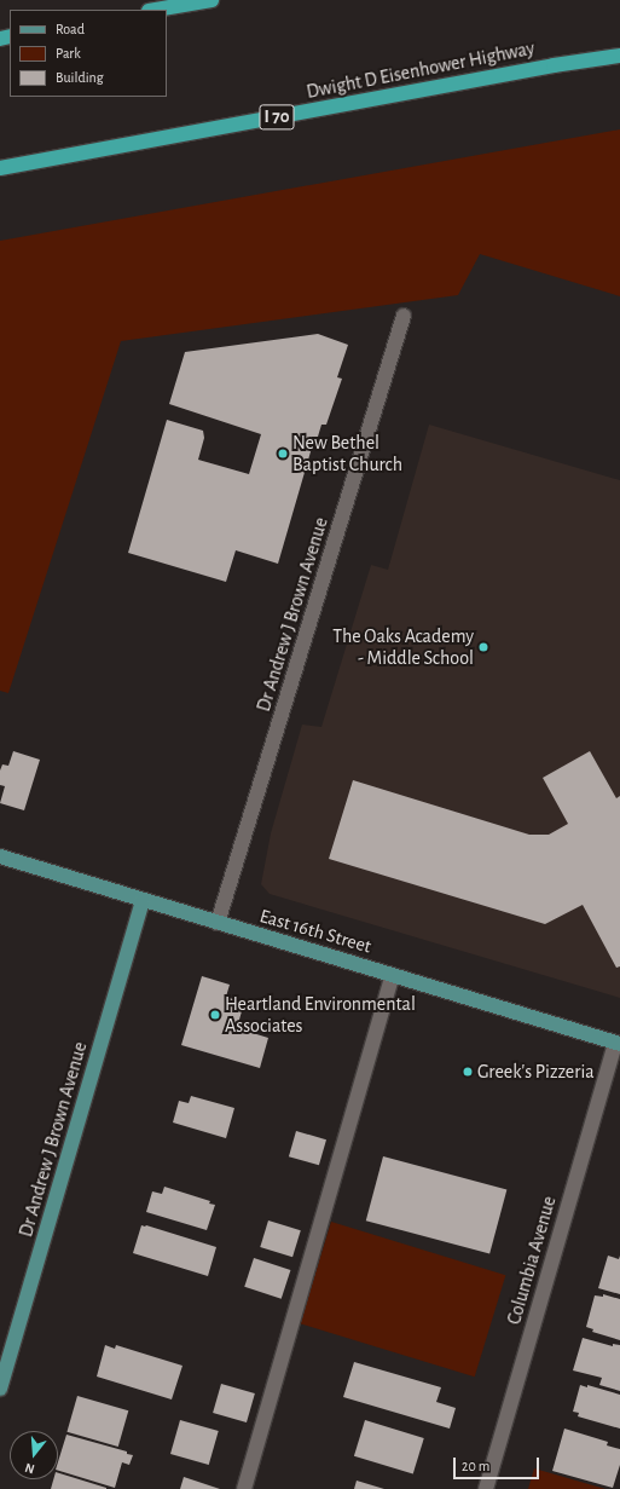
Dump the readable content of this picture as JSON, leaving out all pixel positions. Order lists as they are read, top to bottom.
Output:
{
  "streets": {
    "highway": ["Dwight D Eisenhower Highway", "I 70"],
    "main road": ["Dr Andrew J Brown Avenue", "East 16th Street"],
    "street": ["Columbia Avenue"]
  },
  "crossings": [
    ["Dr Andrew J Brown Avenue", "East 16th Street"],
    ["East 16th Street", "Columbia Avenue"]
  ],
  "places": [
    "New Bethel Baptist Church",
    "The Oaks Academy - Middle School",
    "Heartland Environmental Associates",
    "Greek's Pizzeria"
  ],
  "legend": ["Road", "Park", "Building"],
  "scale_bar": "20 m",
  "north": "bottom"
}
